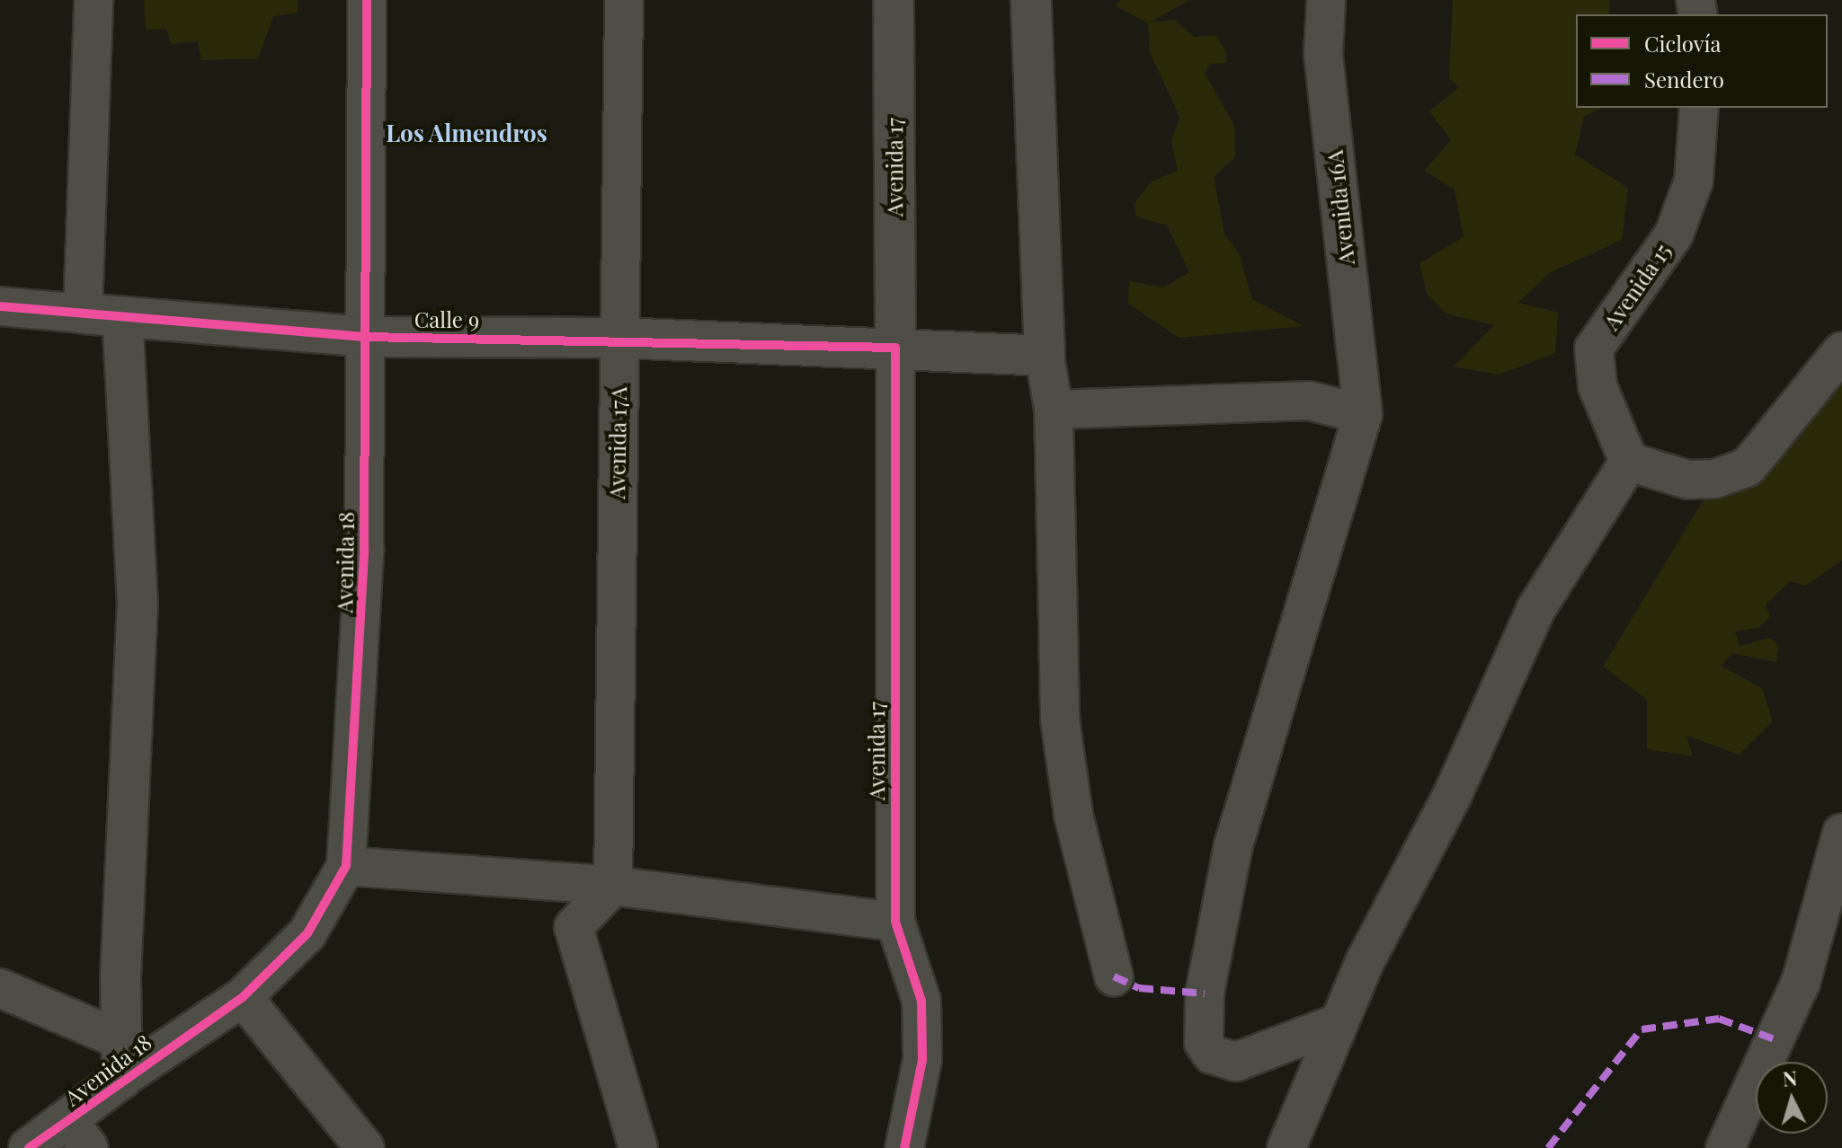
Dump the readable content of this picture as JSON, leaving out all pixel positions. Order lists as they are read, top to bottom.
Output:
{
  "streets": {
    "street": [
      "Avenida 17",
      "Avenida 16A",
      "Avenida 15",
      "Calle 9",
      "Avenida 17A",
      "Avenida 18"
    ]
  },
  "crossings": [
    ["Avenida 17", "Calle 9"],
    ["Calle 9", "Avenida 17A"],
    ["Calle 9", "Avenida 18"]
  ],
  "districts": ["Los Almendros"],
  "legend": ["Ciclovía", "Sendero"],
  "north": "top"
}
